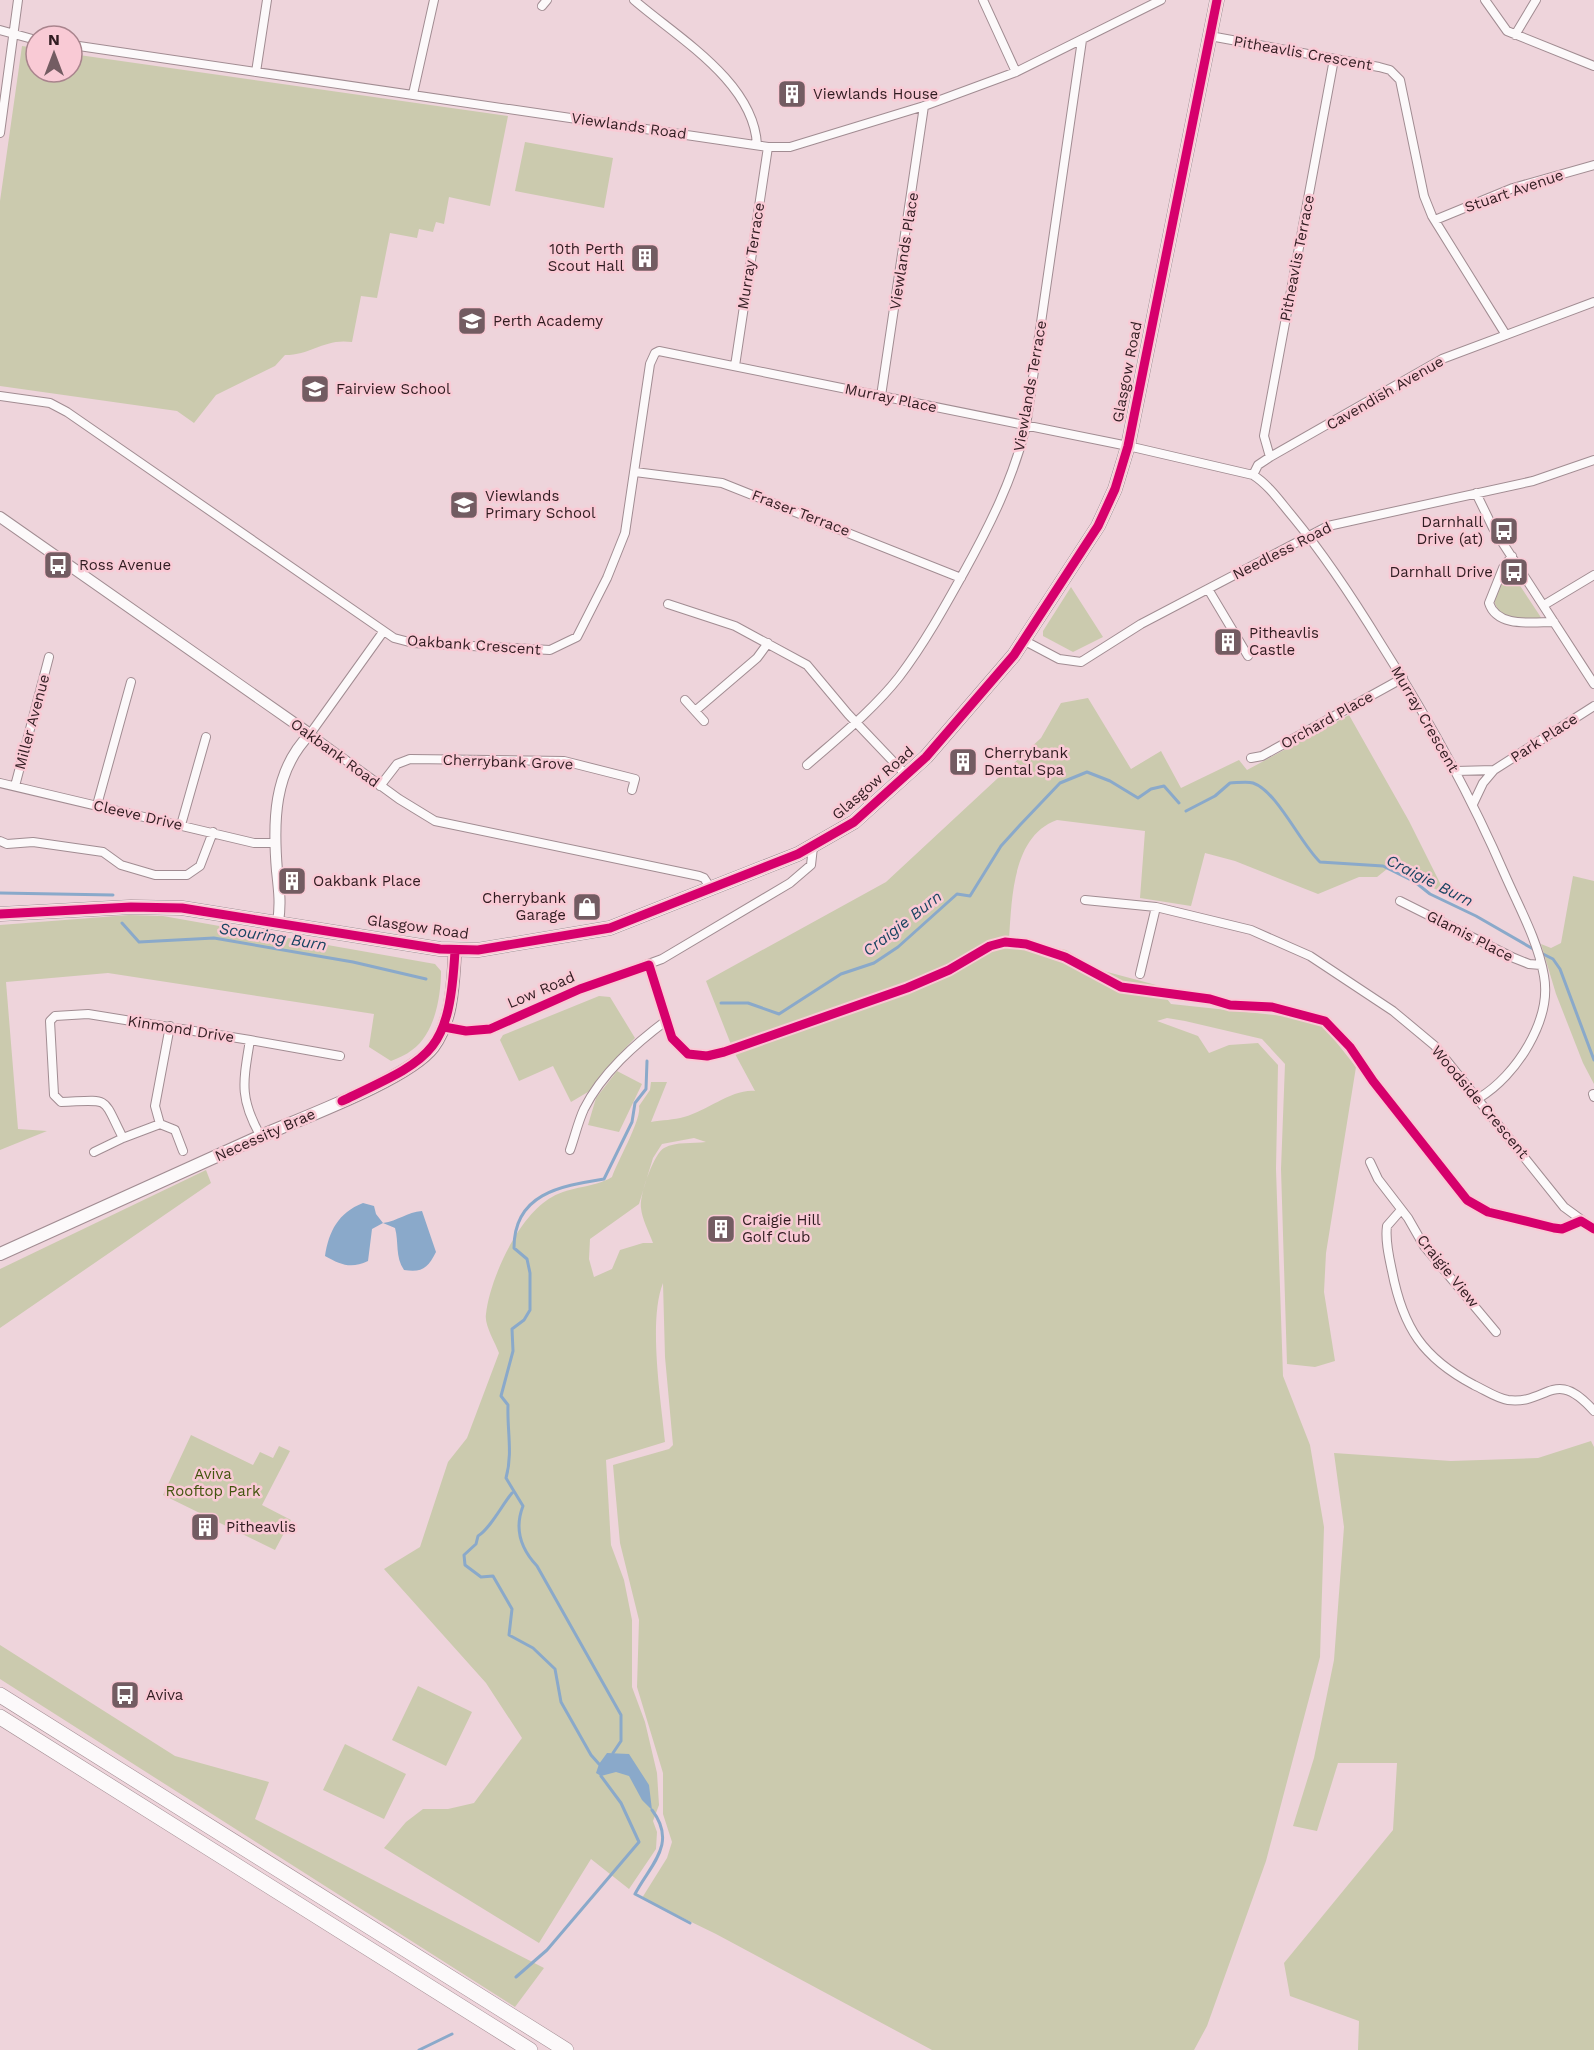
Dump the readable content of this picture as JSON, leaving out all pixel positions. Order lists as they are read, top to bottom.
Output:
{
  "streets": {
    "main road": ["Glasgow Road", "Necessity Brae"],
    "street": [
      "Pitheavlis Crescent",
      "Viewlands Road",
      "Stuart Avenue",
      "Viewlands Place",
      "Murray Terrace",
      "Pitheavlis Terrace",
      "Viewlands Terrace",
      "Cavendish Avenue",
      "Murray Place",
      "Fraser Terrace",
      "Needless Road",
      "Oakbank Crescent",
      "Murray Crescent",
      "Orchard Place",
      "Miller Avenue",
      "Park Place",
      "Oakbank Road",
      "Cherrybank Grove",
      "Cleeve Drive",
      "Glamis Place",
      "Low Road",
      "Kinmond Drive",
      "Woodside Crescent",
      "Craigie View"
    ]
  },
  "crossings": [
    ["Pitheavlis Crescent", "Stuart Avenue"],
    ["Pitheavlis Crescent", "Pitheavlis Terrace"],
    ["Pitheavlis Crescent", "Glasgow Road"],
    ["Pitheavlis Crescent", "Cavendish Avenue"],
    ["Viewlands Road", "Viewlands Place"],
    ["Viewlands Road", "Murray Terrace"],
    ["Viewlands Road", "Viewlands Terrace"],
    ["Viewlands Place", "Murray Place"],
    ["Murray Terrace", "Murray Place"],
    ["Pitheavlis Terrace", "Cavendish Avenue"],
    ["Glasgow Road", "Murray Place"],
    ["Glasgow Road", "Needless Road"],
    ["Glasgow Road", "Oakbank Road"],
    ["Glasgow Road", "Low Road"],
    ["Glasgow Road", "Necessity Brae"],
    ["Viewlands Terrace", "Murray Place"],
    ["Viewlands Terrace", "Fraser Terrace"],
    ["Cavendish Avenue", "Murray Crescent"],
    ["Murray Place", "Oakbank Crescent"],
    ["Fraser Terrace", "Oakbank Crescent"],
    ["Needless Road", "Murray Crescent"],
    ["Murray Crescent", "Orchard Place"],
    ["Murray Crescent", "Park Place"],
    ["Murray Crescent", "Glamis Place"],
    ["Murray Crescent", "Woodside Crescent"],
    ["Miller Avenue", "Cleeve Drive"],
    ["Oakbank Road", "Cherrybank Grove"],
    ["Low Road", "Necessity Brae"],
    ["Kinmond Drive", "Necessity Brae"]
  ],
  "water": ["Craigie Burn", "Scouring Burn"],
  "parks": ["Aviva Rooftop Park"],
  "places": {
    "building": [
      "Viewlands House",
      "10th Perth Scout Hall",
      "Pitheavlis Castle",
      "Cherrybank Dental Spa",
      "Oakbank Place",
      "Craigie Hill Golf Club",
      "Pitheavlis"
    ],
    "school or university": ["Perth Academy", "Fairview School", "Viewlands Primary School"],
    "bus stop": [
      "Darnhall Drive (at)",
      "Ross Avenue",
      "Darnhall Drive",
      "Aviva"
    ],
    "shop": ["Cherrybank Garage"]
  },
  "north": "top"
}
